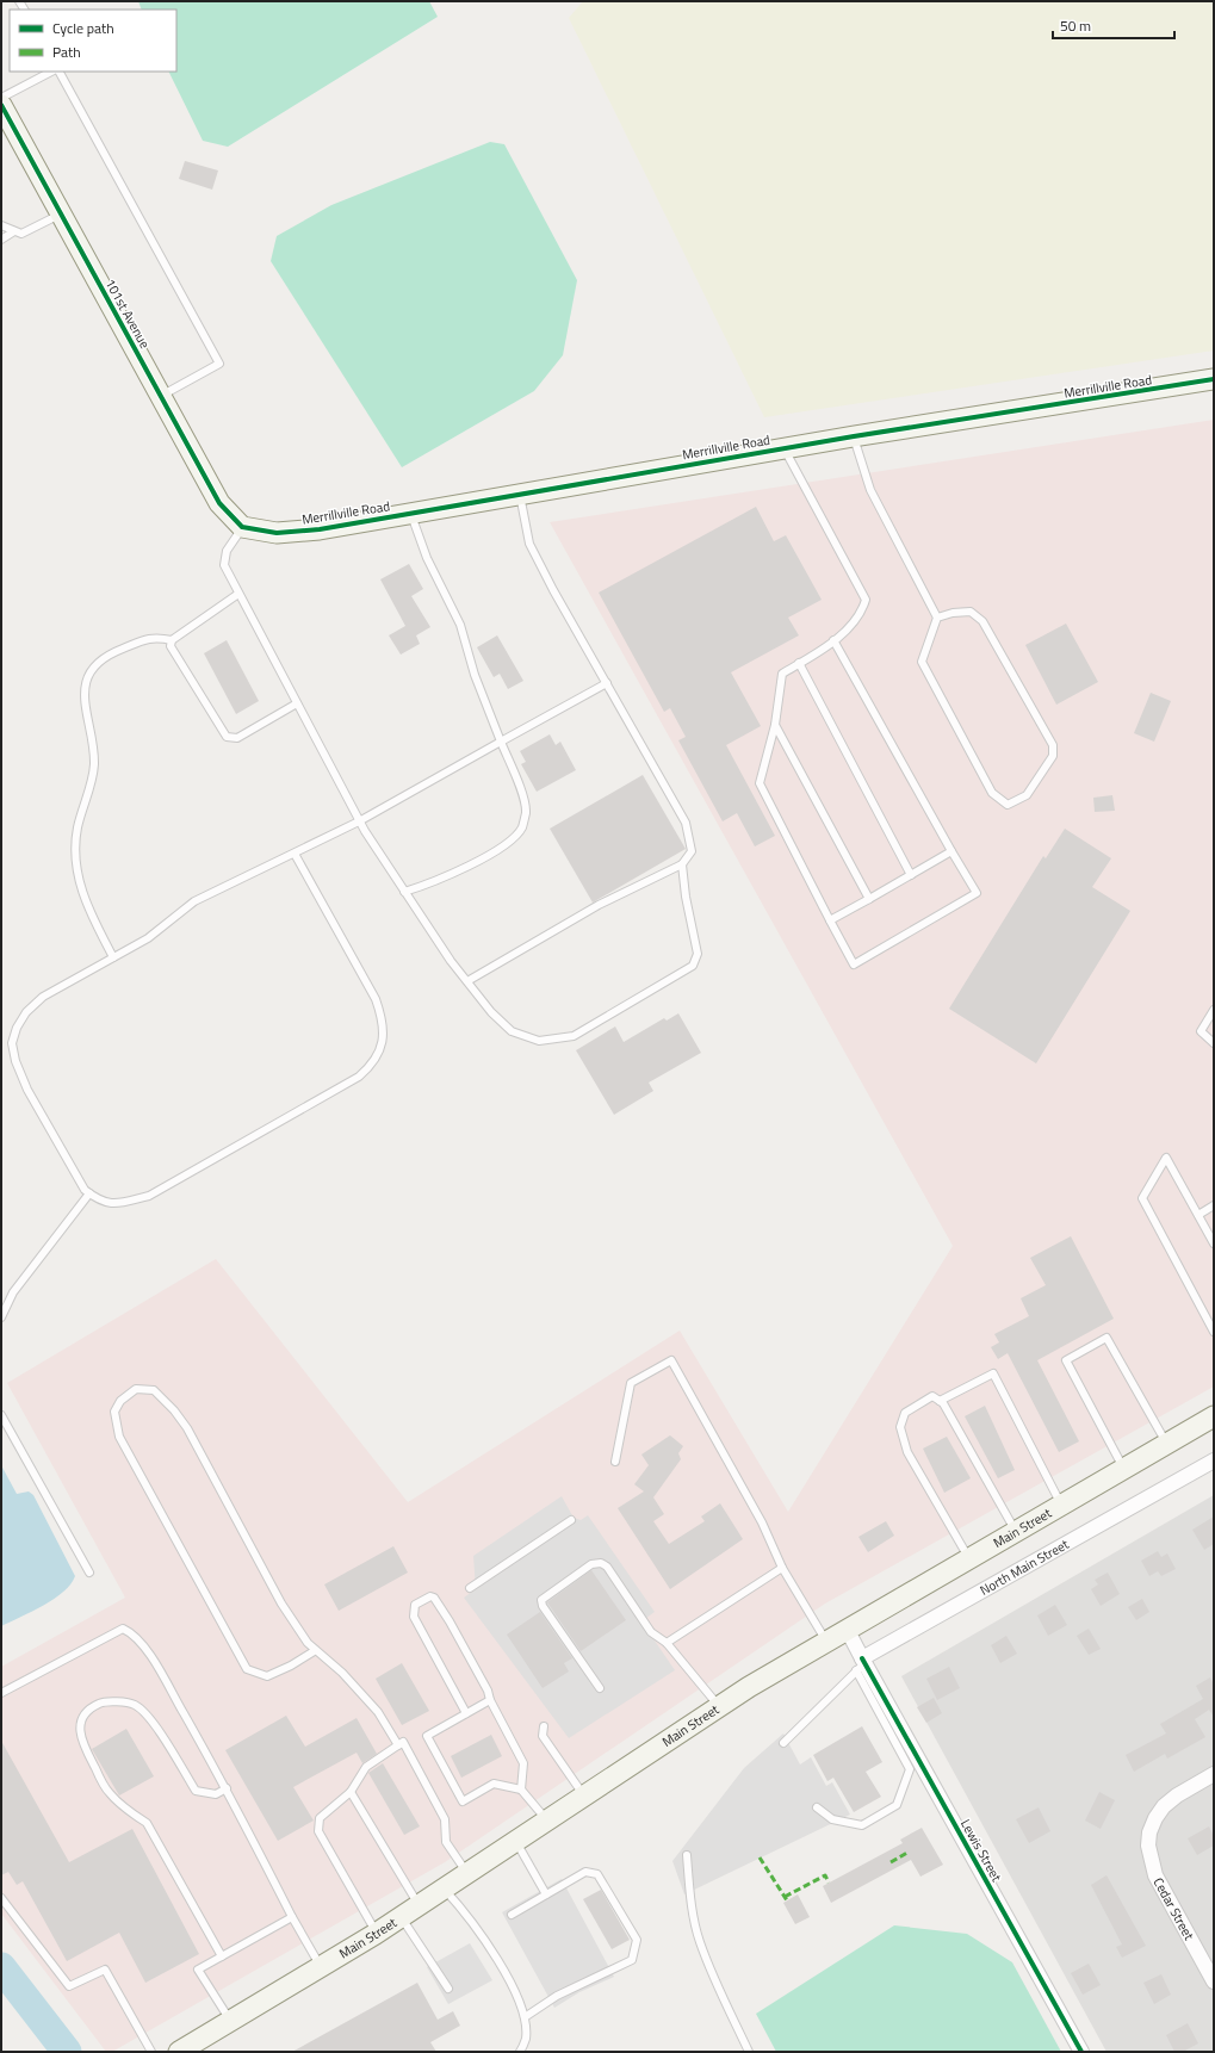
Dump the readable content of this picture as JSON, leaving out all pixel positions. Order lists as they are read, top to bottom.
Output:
{
  "streets": {
    "street": [
      "101st Avenue",
      "Merrillville Road",
      "Main Street",
      "North Main Street",
      "Lewis Street",
      "Cedar Street"
    ]
  },
  "crossings": [
    ["101st Avenue", "Merrillville Road"],
    ["North Main Street", "Lewis Street"]
  ],
  "legend": ["Cycle path", "Path"],
  "scale_bar": "50 m"
}
